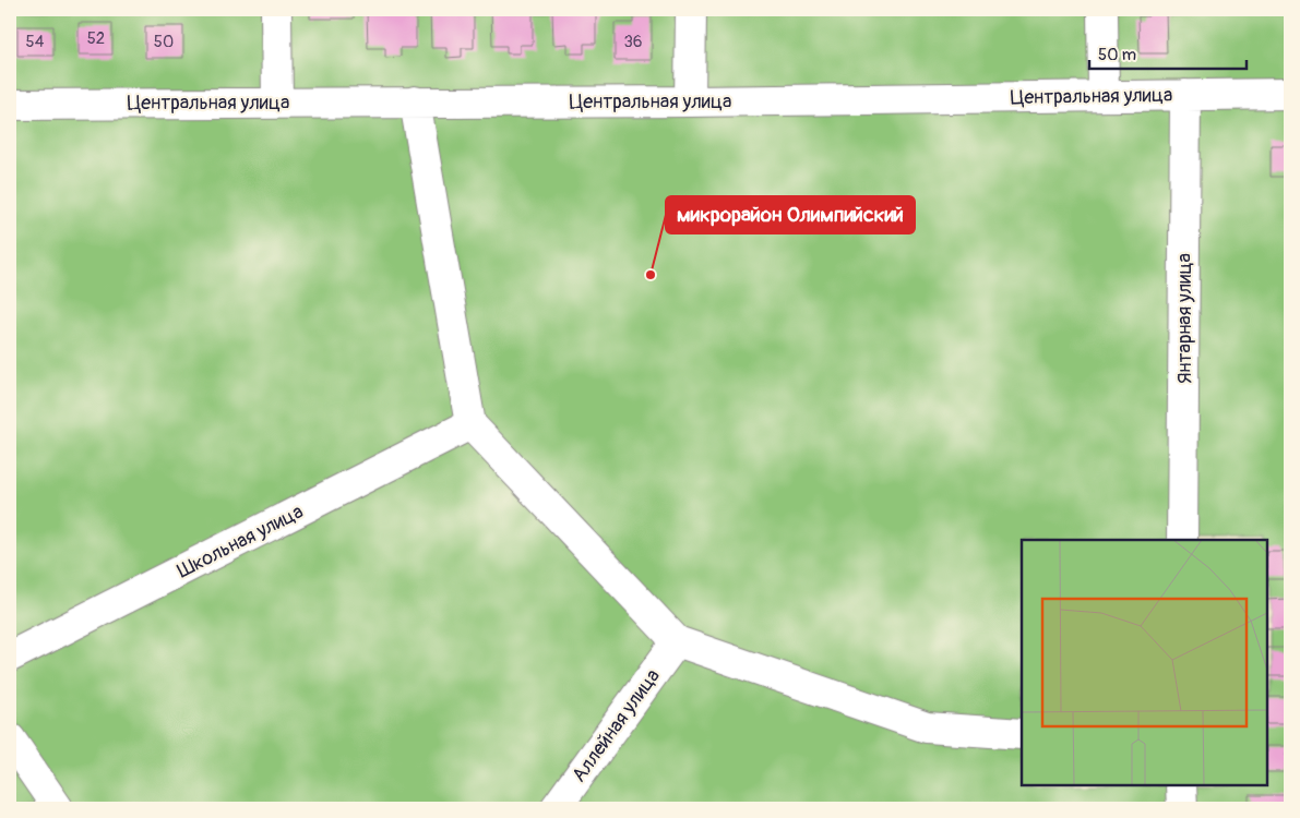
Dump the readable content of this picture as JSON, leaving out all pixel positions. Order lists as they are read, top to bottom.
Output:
{
  "streets": {
    "street": [
      "Центральная улица",
      "Янтарная улица",
      "Школьная улица",
      "Аллейная улица"
    ]
  },
  "crossings": [
    ["Центральная улица", "Янтарная улица"]
  ],
  "places": ["микрорайон Олимпийский"],
  "house_numbers": [
    "52",
    "54",
    "50",
    "36"
  ],
  "scale_bar": "50 m"
}
